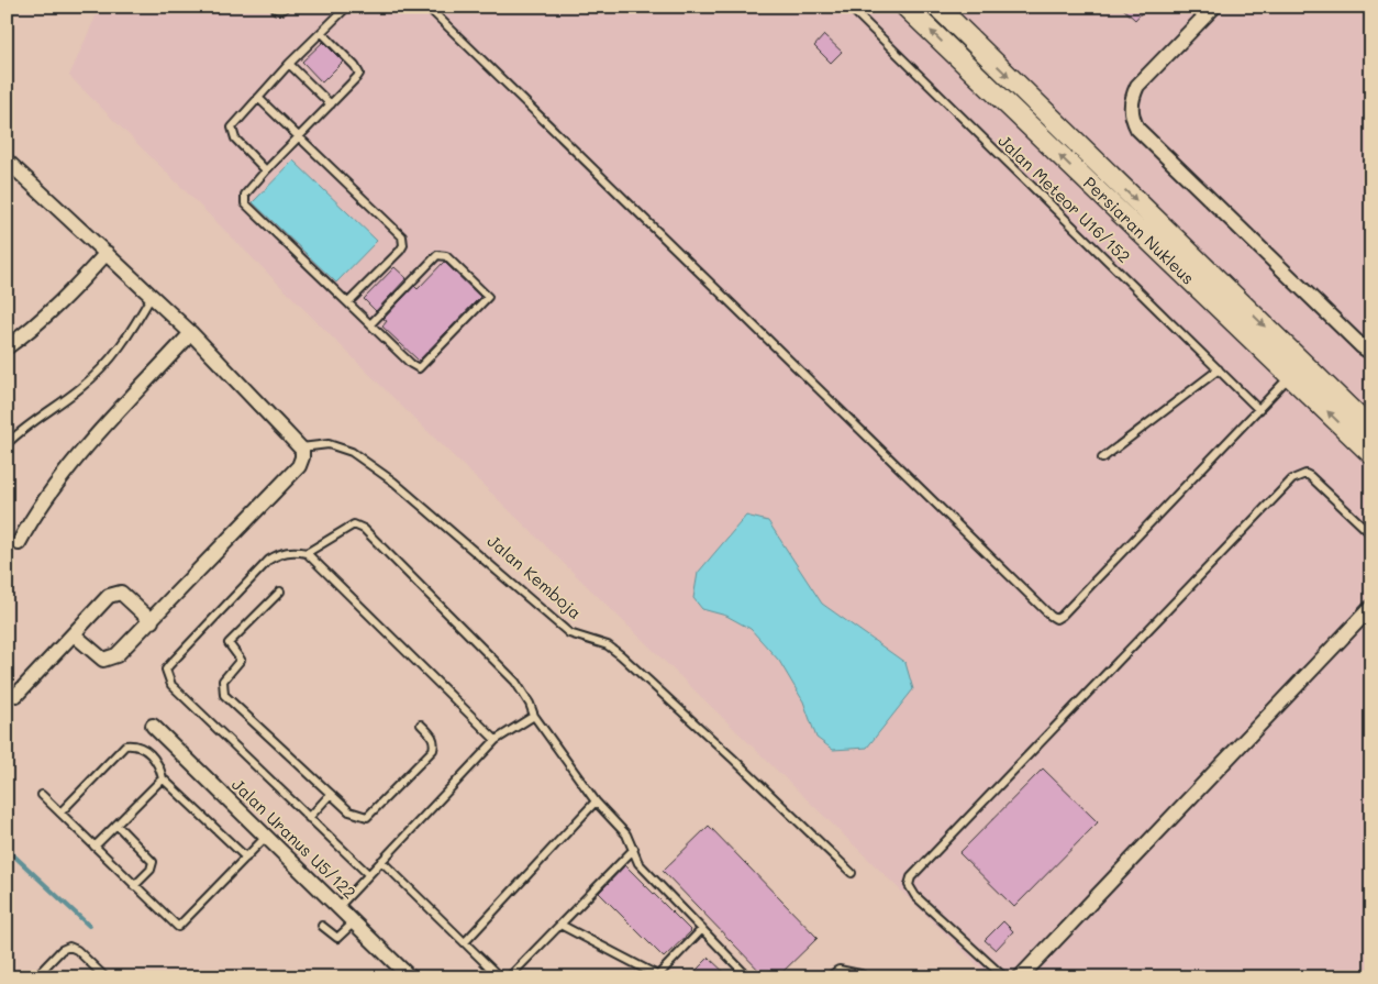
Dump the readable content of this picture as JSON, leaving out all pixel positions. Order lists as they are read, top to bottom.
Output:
{
  "streets": {
    "street": ["Persiaran Nukleus", "Jalan Uranus U5/122"],
    "lane": ["Jalan Meteor U16/152", "Jalan Kemboja"]
  }
}
